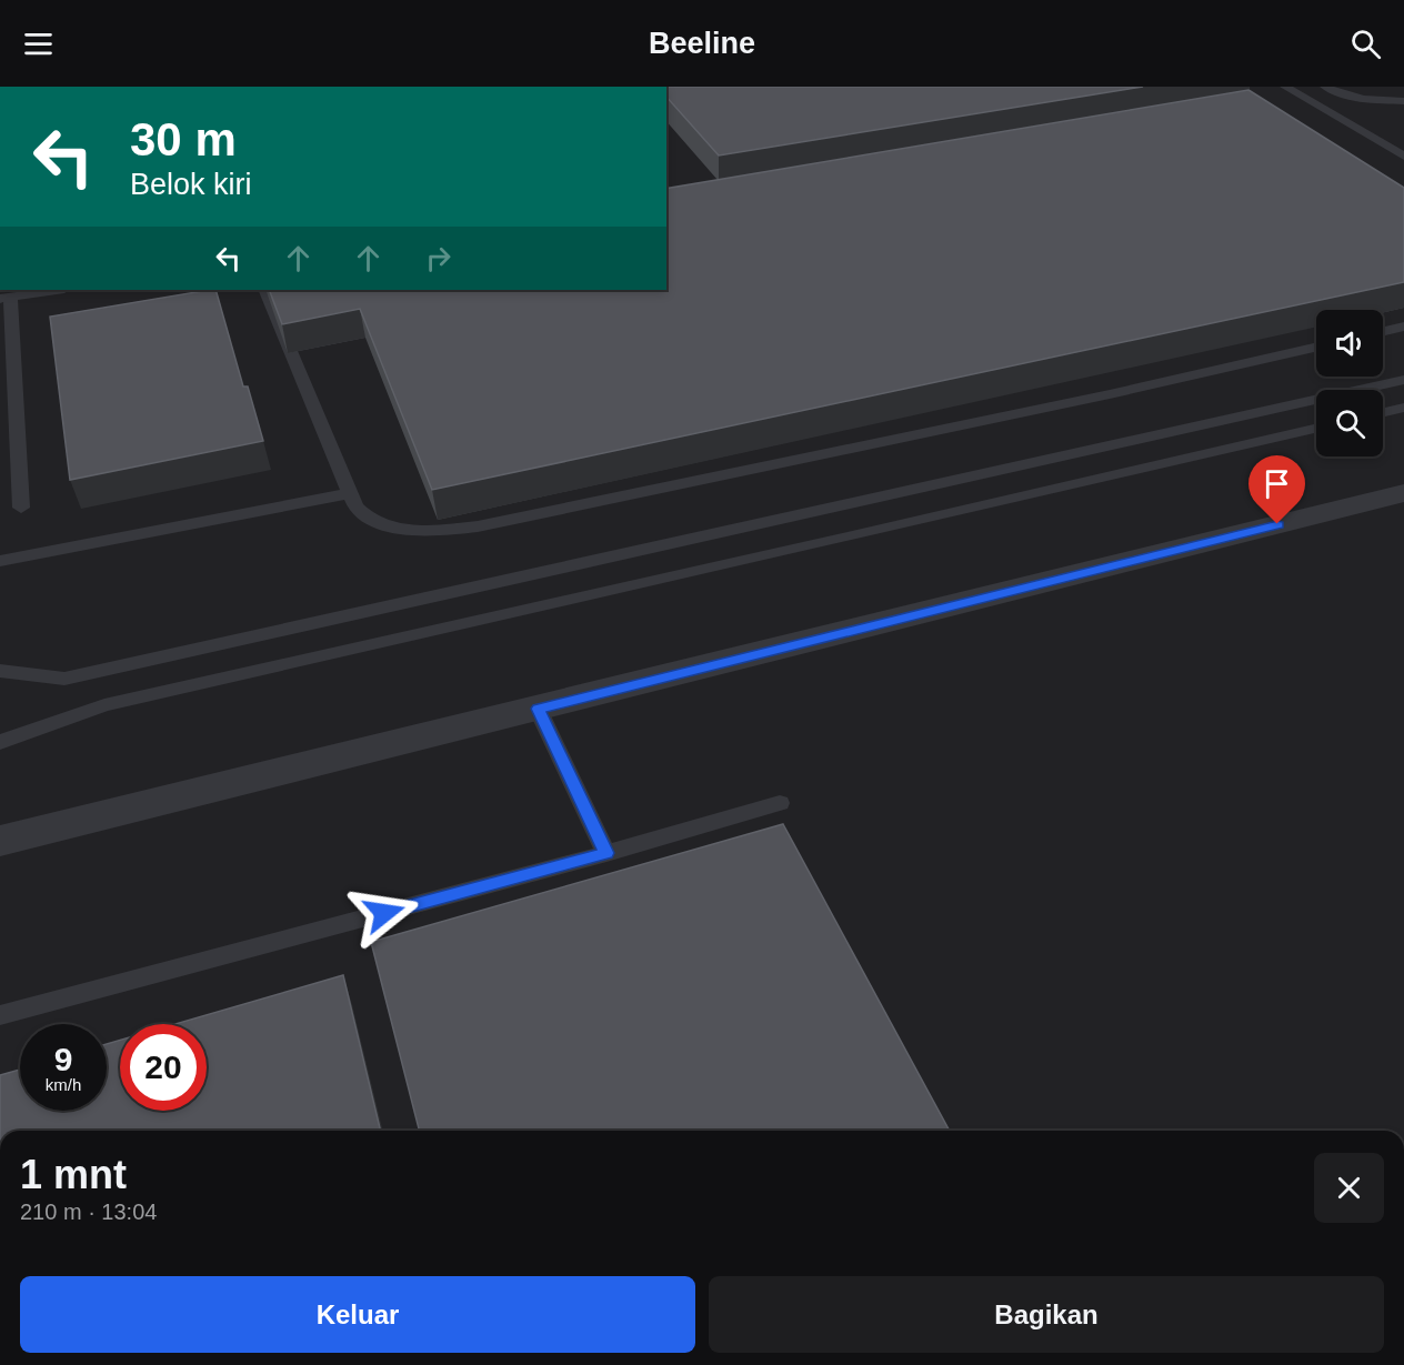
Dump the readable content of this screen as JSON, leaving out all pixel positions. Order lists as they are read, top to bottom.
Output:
{
  "page": {
    "header": "Beeline",
    "turn": ["30 m", "Belok kiri"],
    "speed": "9 km/h",
    "limit": "20",
    "heading": ["1 mnt", "210 m · 13:04"],
    "buttons": ["Keluar", "Bagikan"]
  }
}
